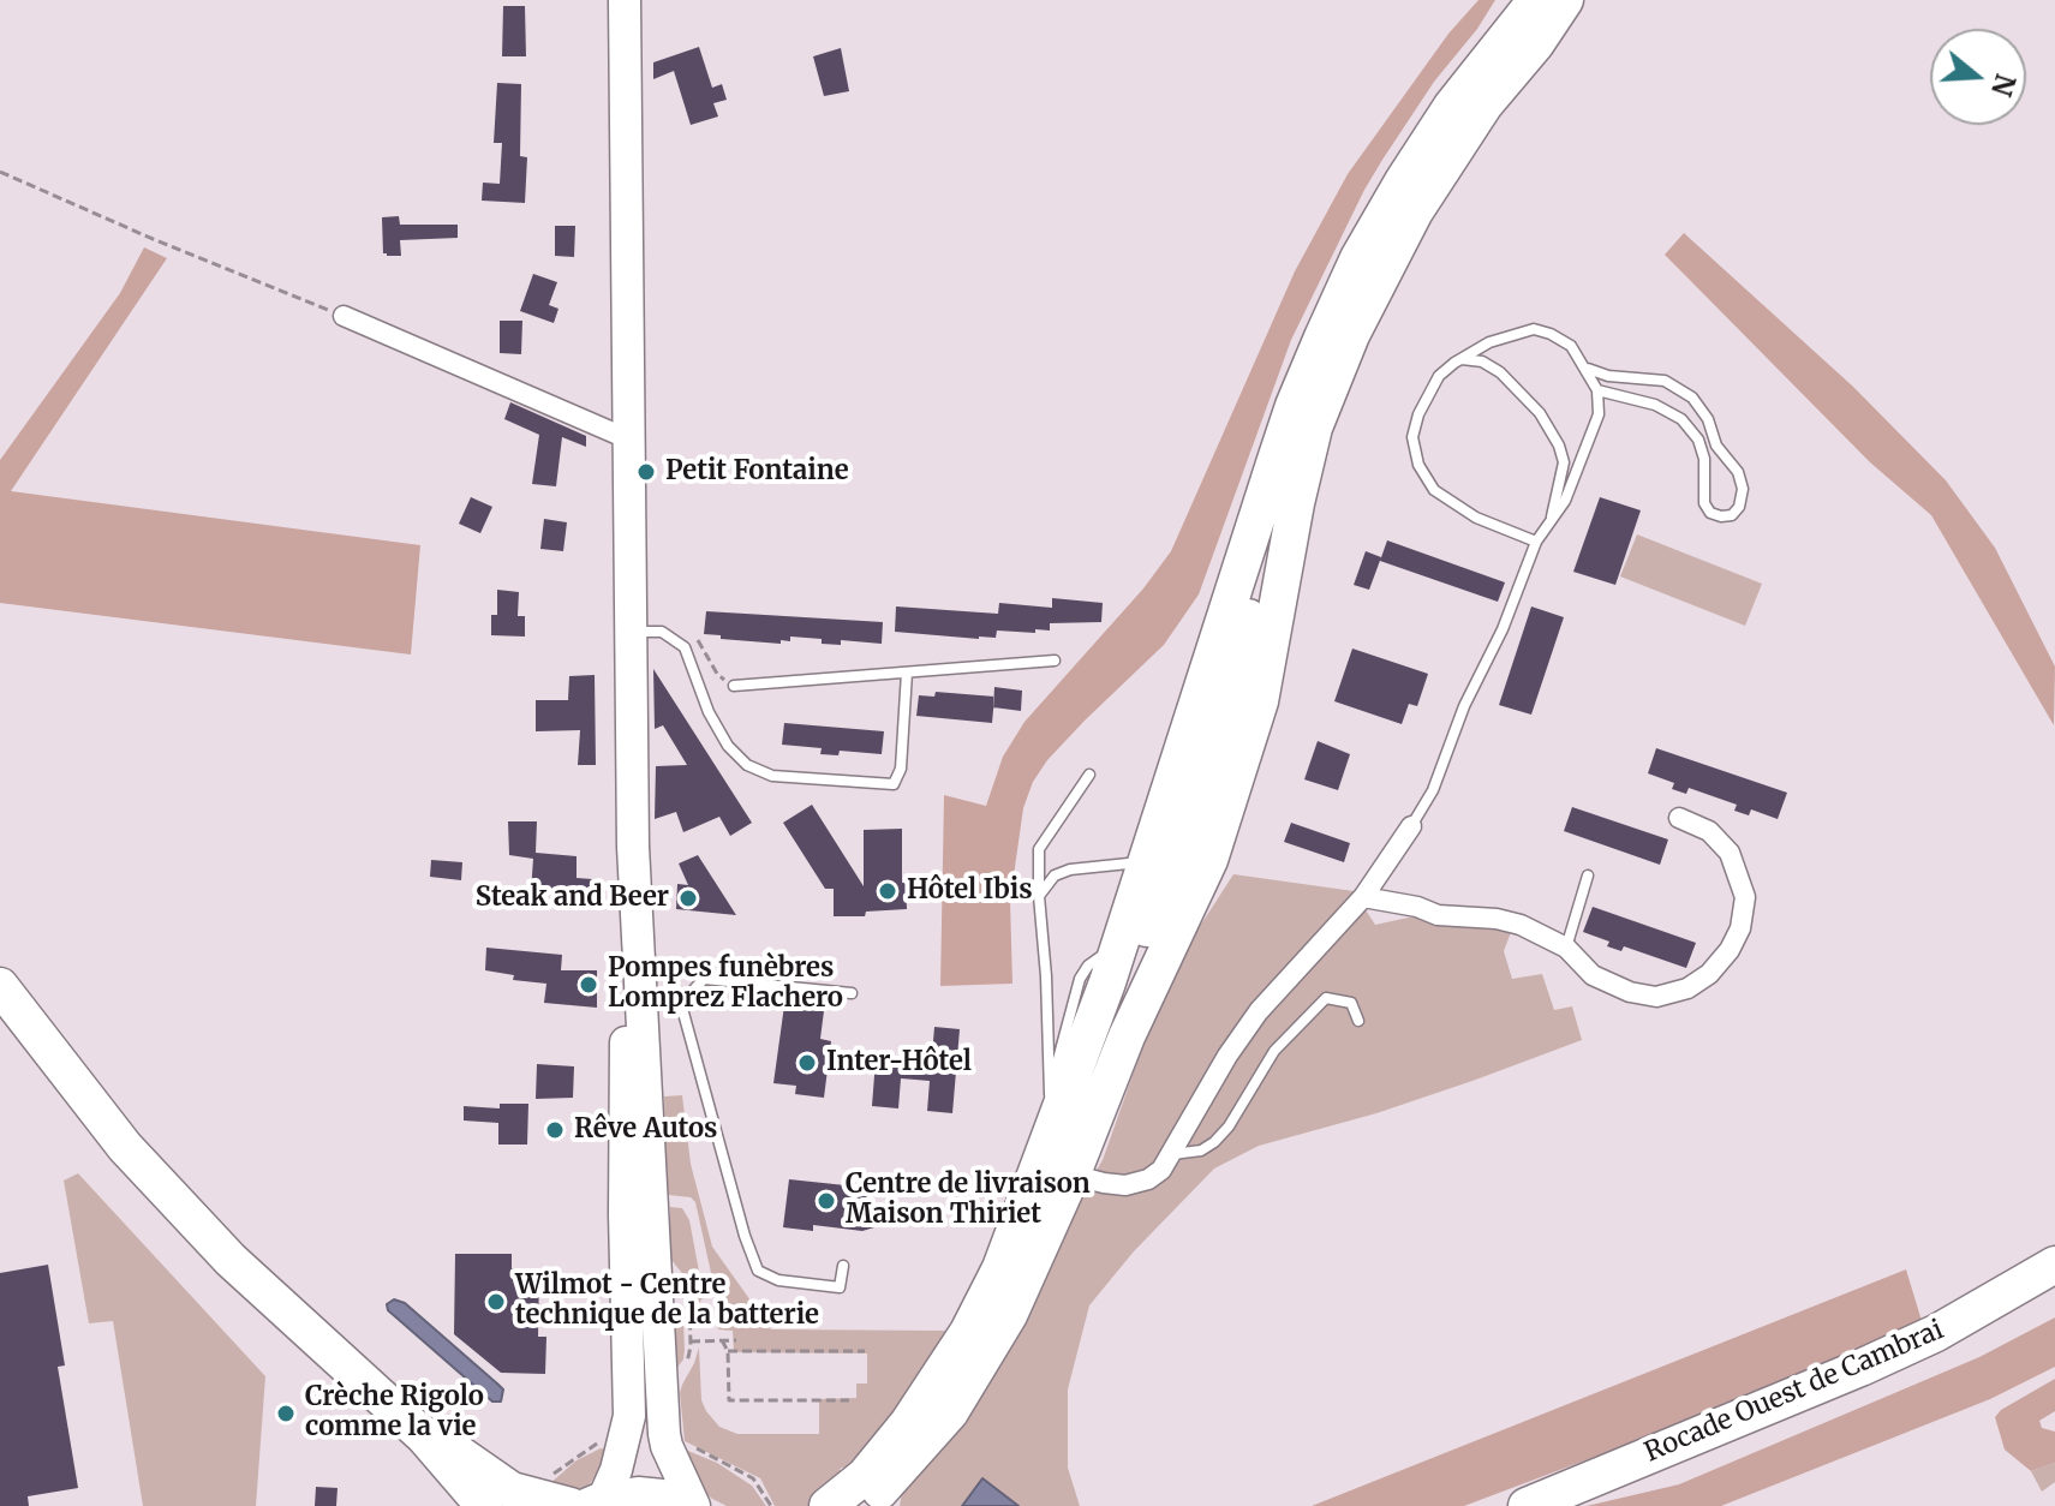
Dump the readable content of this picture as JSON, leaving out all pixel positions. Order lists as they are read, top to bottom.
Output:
{
  "streets": {
    "highway": ["Rocade Ouest de Cambrai"]
  },
  "places": [
    "Petit Fontaine",
    "Hôtel Ibis",
    "Steak and Beer",
    "Pompes funèbres Lomprez Flachero",
    "Inter-Hôtel",
    "Rêve Autos",
    "Centre de livraison Maison Thiriet",
    "Wilmot - Centre technique de la batterie",
    "Crèche Rigolo comme la vie"
  ],
  "north": "right"
}
